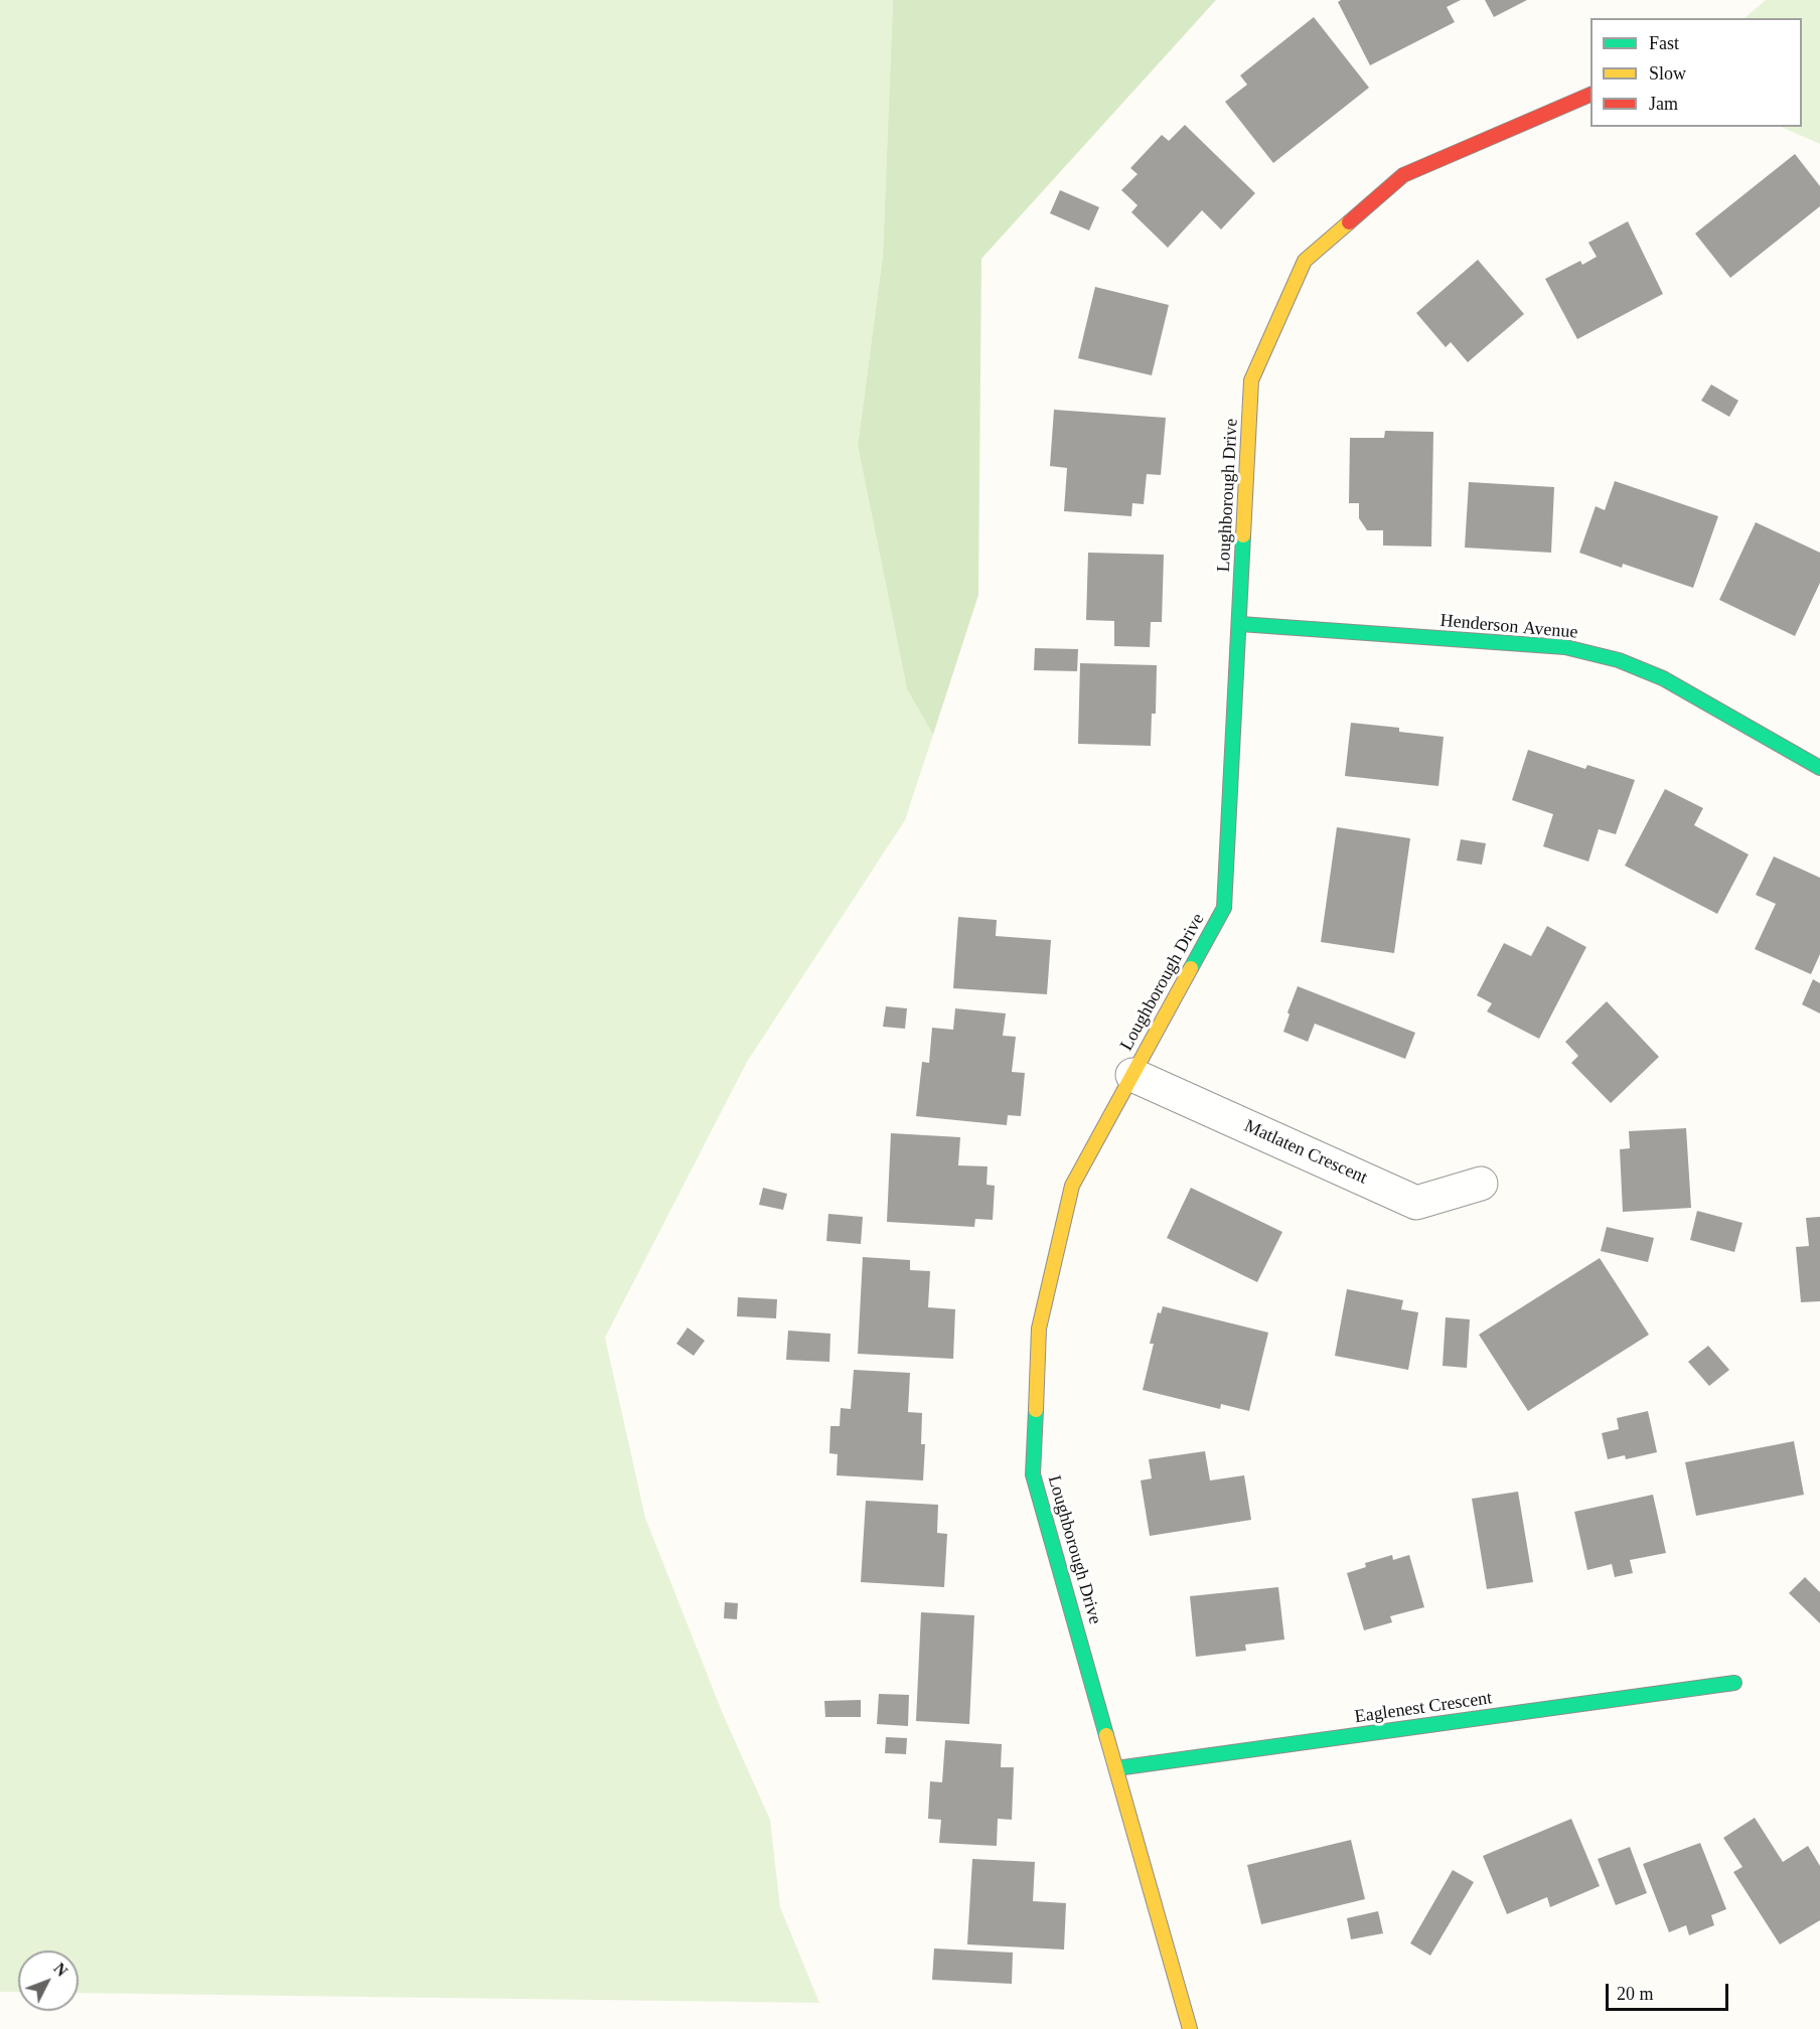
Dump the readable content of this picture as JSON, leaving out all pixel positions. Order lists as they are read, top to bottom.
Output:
{
  "streets": {
    "street": [
      "Loughborough Drive",
      "Henderson Avenue",
      "Matlaten Crescent",
      "Eaglenest Crescent"
    ]
  },
  "crossings": [
    ["Loughborough Drive", "Henderson Avenue"],
    ["Loughborough Drive", "Matlaten Crescent"],
    ["Loughborough Drive", "Eaglenest Crescent"]
  ],
  "legend": ["Fast", "Slow", "Jam"],
  "scale_bar": "20 m",
  "north": "top right"
}
